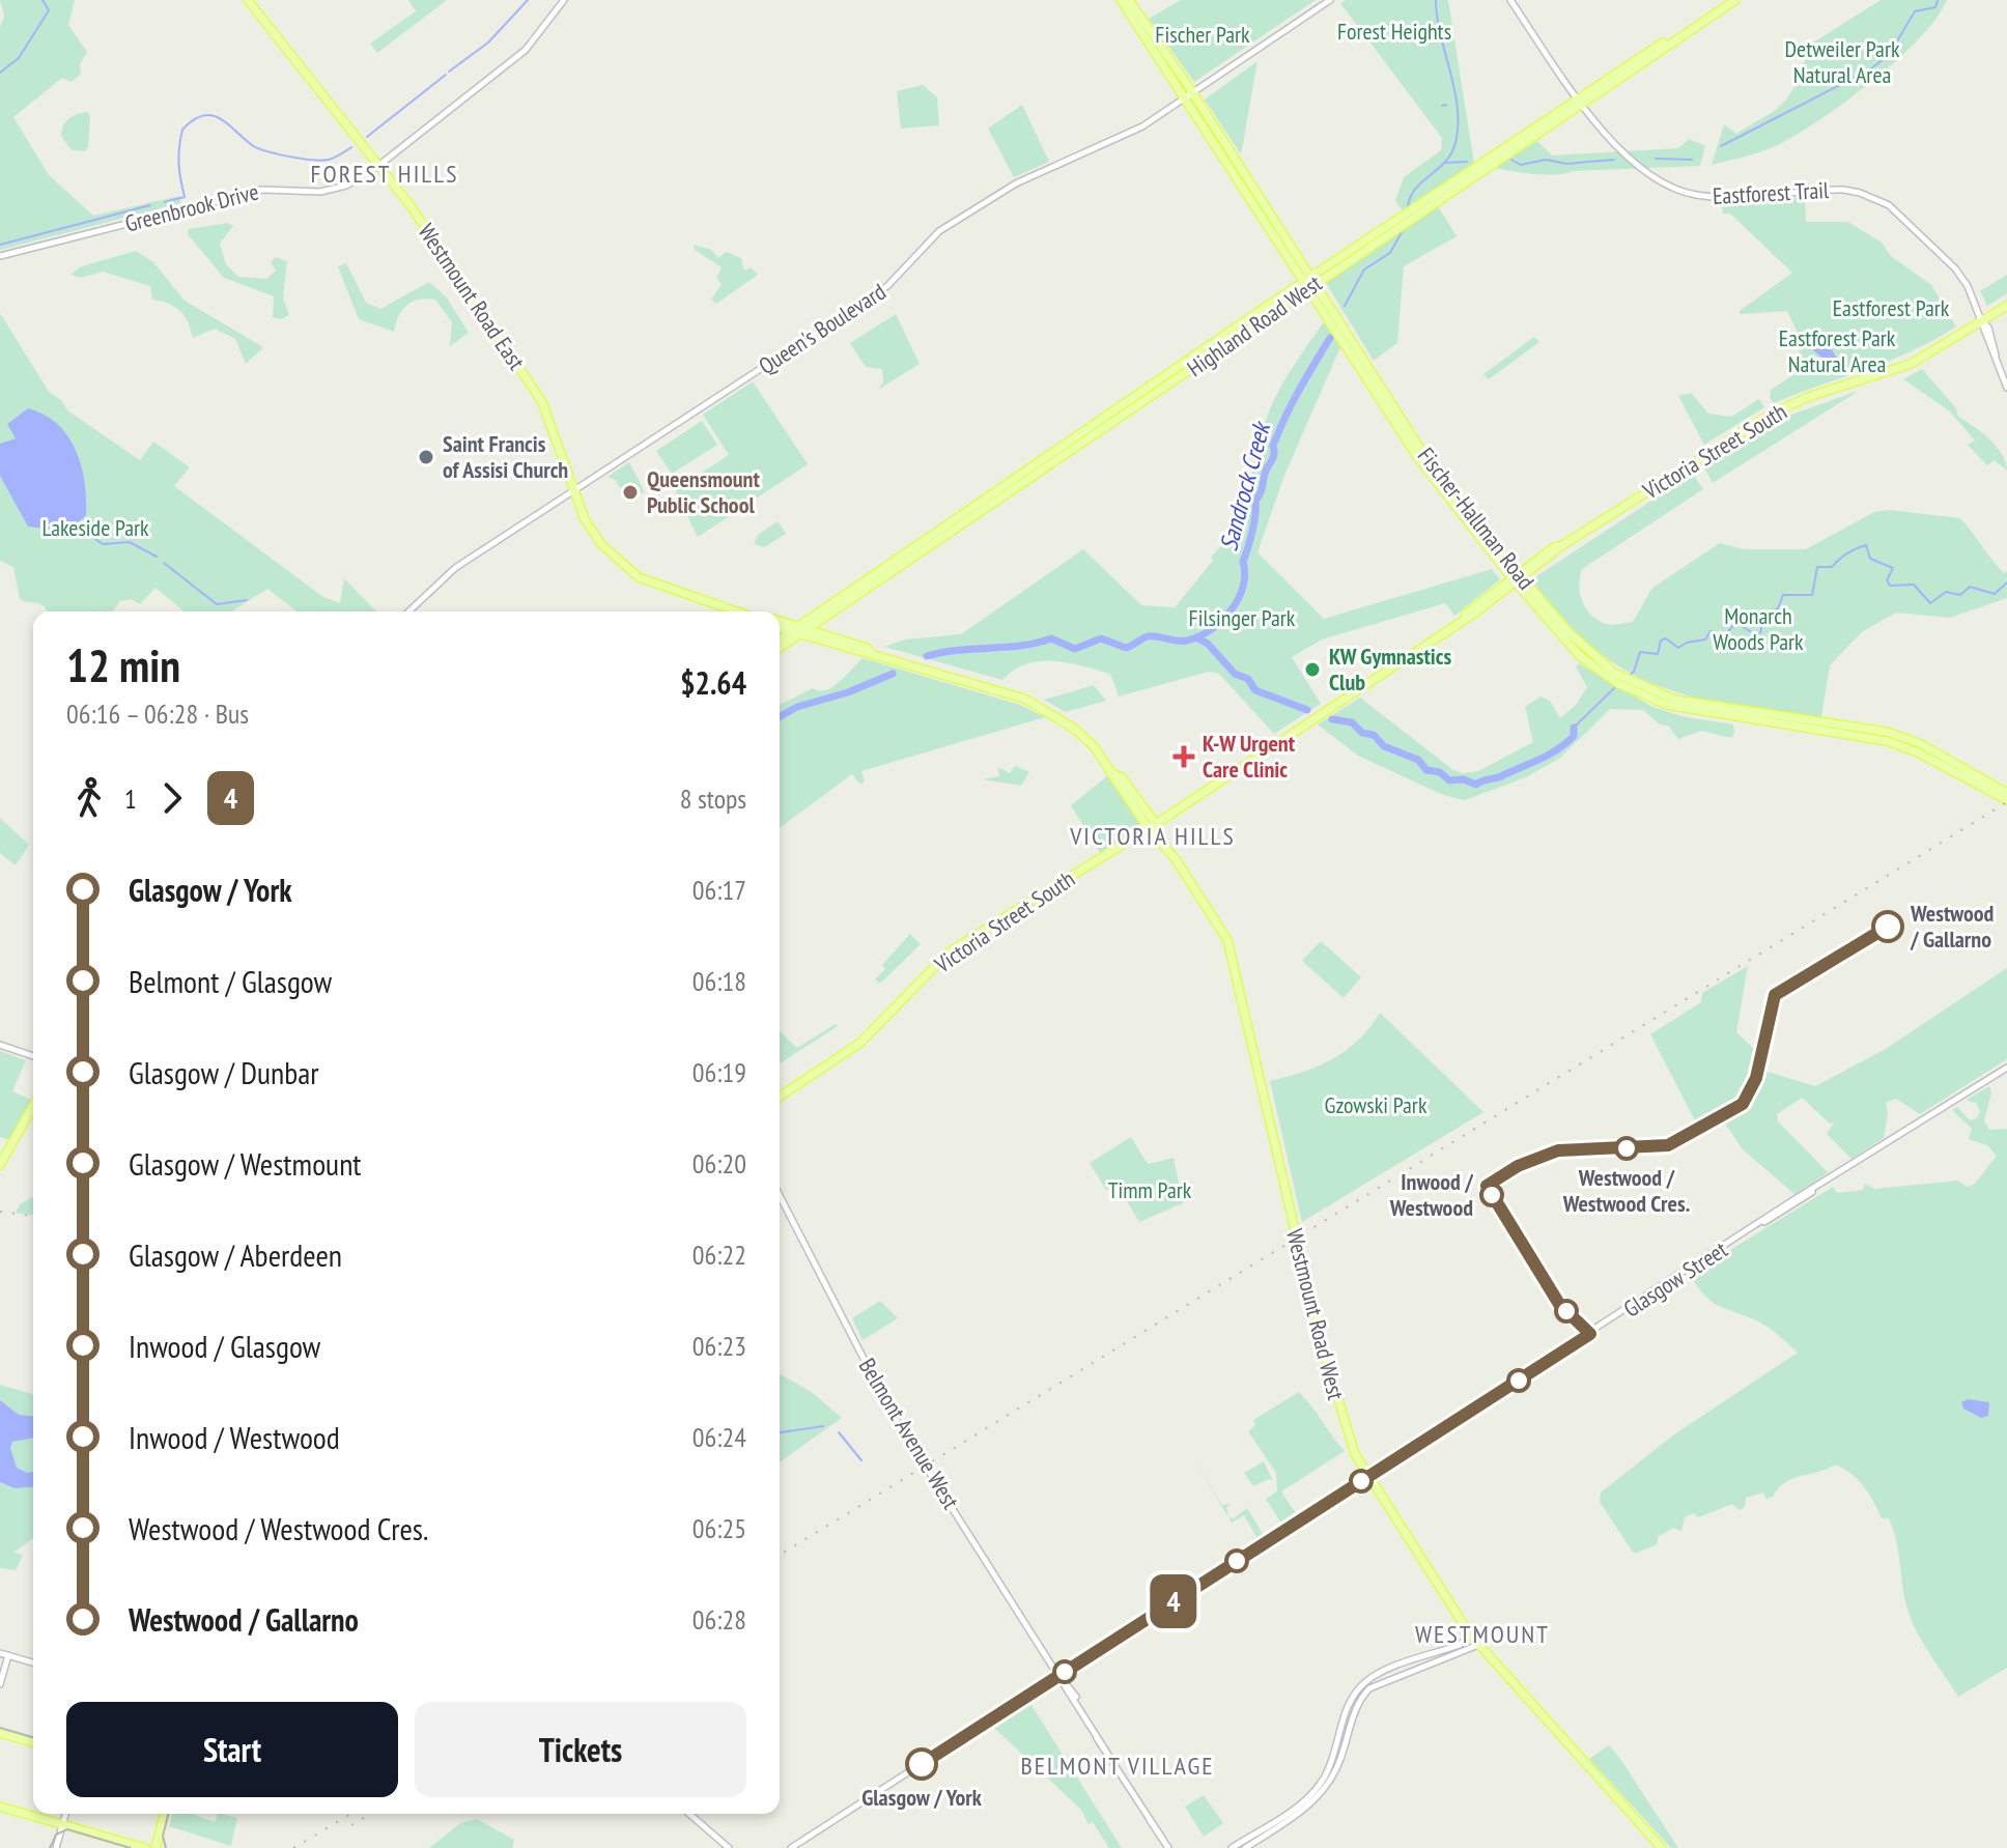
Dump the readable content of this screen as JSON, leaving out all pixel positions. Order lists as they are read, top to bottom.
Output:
{
  "streets": {
    "main road": [
      "Westmount Road East",
      "Highland Road West",
      "Victoria Street South",
      "Fischer-Hallman Road",
      "Westmount Road West"
    ],
    "street": [
      "Eastforest Trail",
      "Greenbrook Drive",
      "Queen's Boulevard",
      "Glasgow Street",
      "Belmont Avenue West"
    ]
  },
  "crossings": [
    ["Eastforest Trail", "Highland Road West"],
    ["Eastforest Trail", "Victoria Street South"],
    ["Greenbrook Drive", "Westmount Road East"],
    ["Westmount Road East", "Queen's Boulevard"],
    ["Highland Road West", "Fischer-Hallman Road"],
    ["Highland Road West", "Westmount Road West"],
    ["Queen's Boulevard", "Fischer-Hallman Road"],
    ["Victoria Street South", "Fischer-Hallman Road"],
    ["Victoria Street South", "Westmount Road West"],
    ["Glasgow Street", "Westmount Road West"],
    ["Glasgow Street", "Belmont Avenue West"]
  ],
  "districts": [
    "FOREST HILLS",
    "VICTORIA HILLS",
    "WESTMOUNT",
    "BELMONT VILLAGE"
  ],
  "water": ["Sandrock Creek"],
  "parks": [
    "Forest Heights",
    "Fischer Park",
    "Detweiler Park Natural Area",
    "Eastforest Park",
    "Eastforest Park Natural Area",
    "Lakeside Park",
    "Monarch Woods Park",
    "Filsinger Park",
    "Gzowski Park",
    "Timm Park"
  ],
  "places": {
    "other": [
      "Saint Francis of Assisi Church",
      "Queensmount Public School",
      "KW Gymnastics Club",
      "Westwood / Gallarno",
      "Westwood / Westwood Cres.",
      "Inwood / Westwood",
      "Glasgow / York"
    ],
    "health": ["K-W Urgent Care Clinic"]
  },
  "lines": ["bus line 4"],
  "page": {
    "on_map": "4",
    "heading": ["12 min", "06:16 – 06:28 · Bus", "$2.64"],
    "legs": ["1", "4", "8 stops"],
    "list": [
      {
        "name": "Glasgow / York",
        "value": "06:17"
      },
      {
        "name": "Belmont / Glasgow",
        "value": "06:18"
      },
      {
        "name": "Glasgow / Dunbar",
        "value": "06:19"
      },
      {
        "name": "Glasgow / Westmount",
        "value": "06:20"
      },
      {
        "name": "Glasgow / Aberdeen",
        "value": "06:22"
      },
      {
        "name": "Inwood / Glasgow",
        "value": "06:23"
      },
      {
        "name": "Inwood / Westwood",
        "value": "06:24"
      },
      {
        "name": "Westwood / Westwood Cres.",
        "value": "06:25"
      },
      {
        "name": "Westwood / Gallarno",
        "value": "06:28"
      }
    ],
    "buttons": ["Start", "Tickets"]
  }
}
